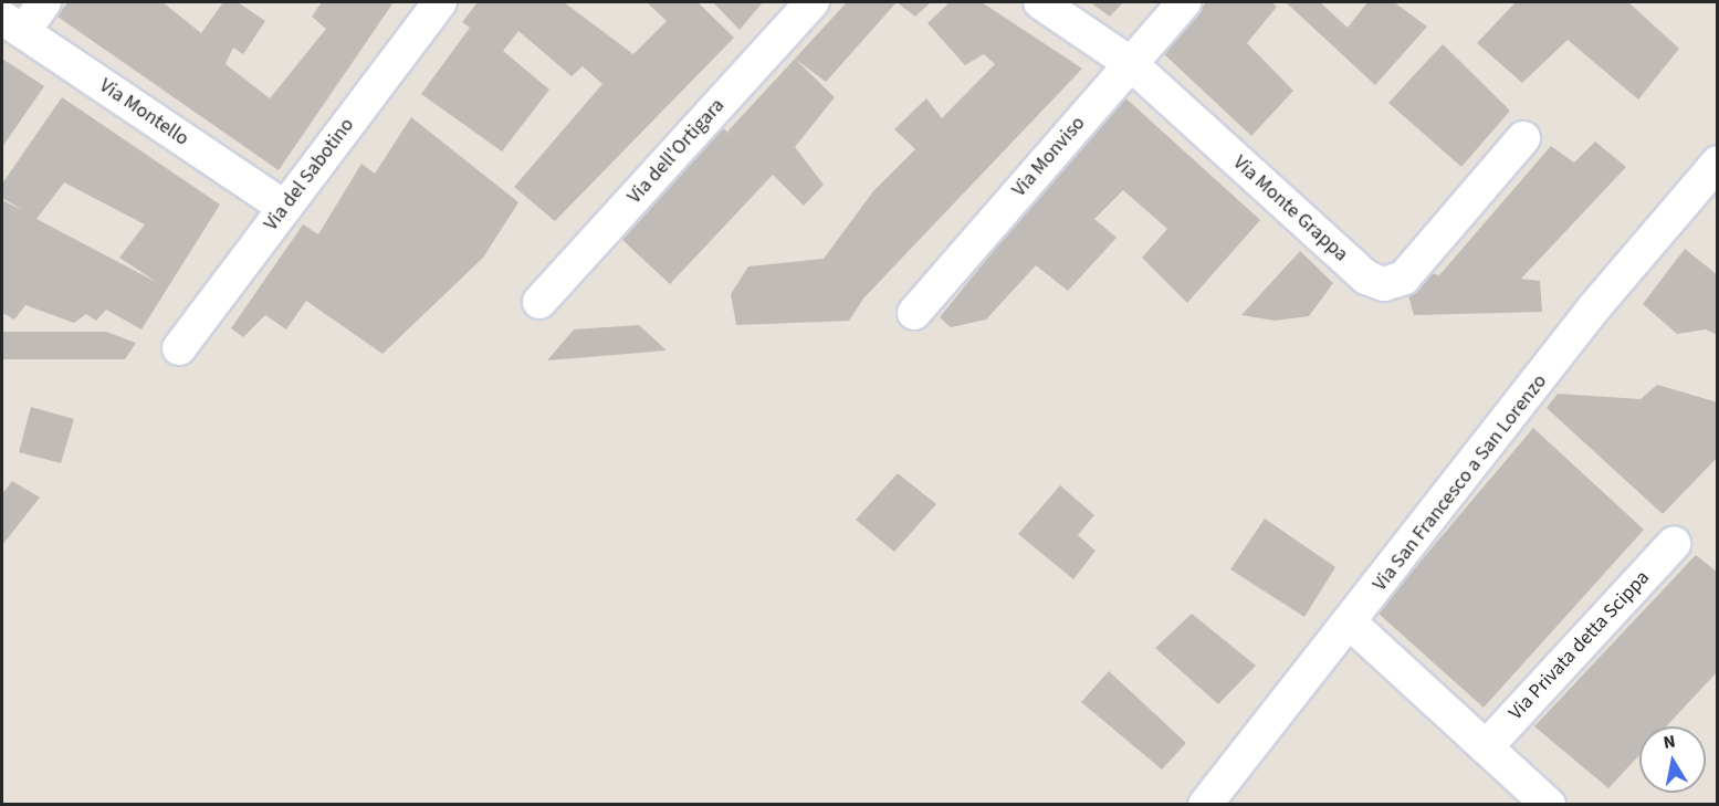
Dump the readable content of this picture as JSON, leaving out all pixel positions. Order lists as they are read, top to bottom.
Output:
{
  "streets": {
    "street": [
      "Via Montello",
      "Via dell'Ortigara",
      "Via Monviso",
      "Via del Sabotino",
      "Via Monte Grappa",
      "Via San Francesco a San Lorenzo",
      "Via Privata detta Scippa"
    ]
  },
  "crossings": [
    ["Via Montello", "Via del Sabotino"],
    ["Via Monviso", "Via Monte Grappa"]
  ],
  "north": "top"
}
